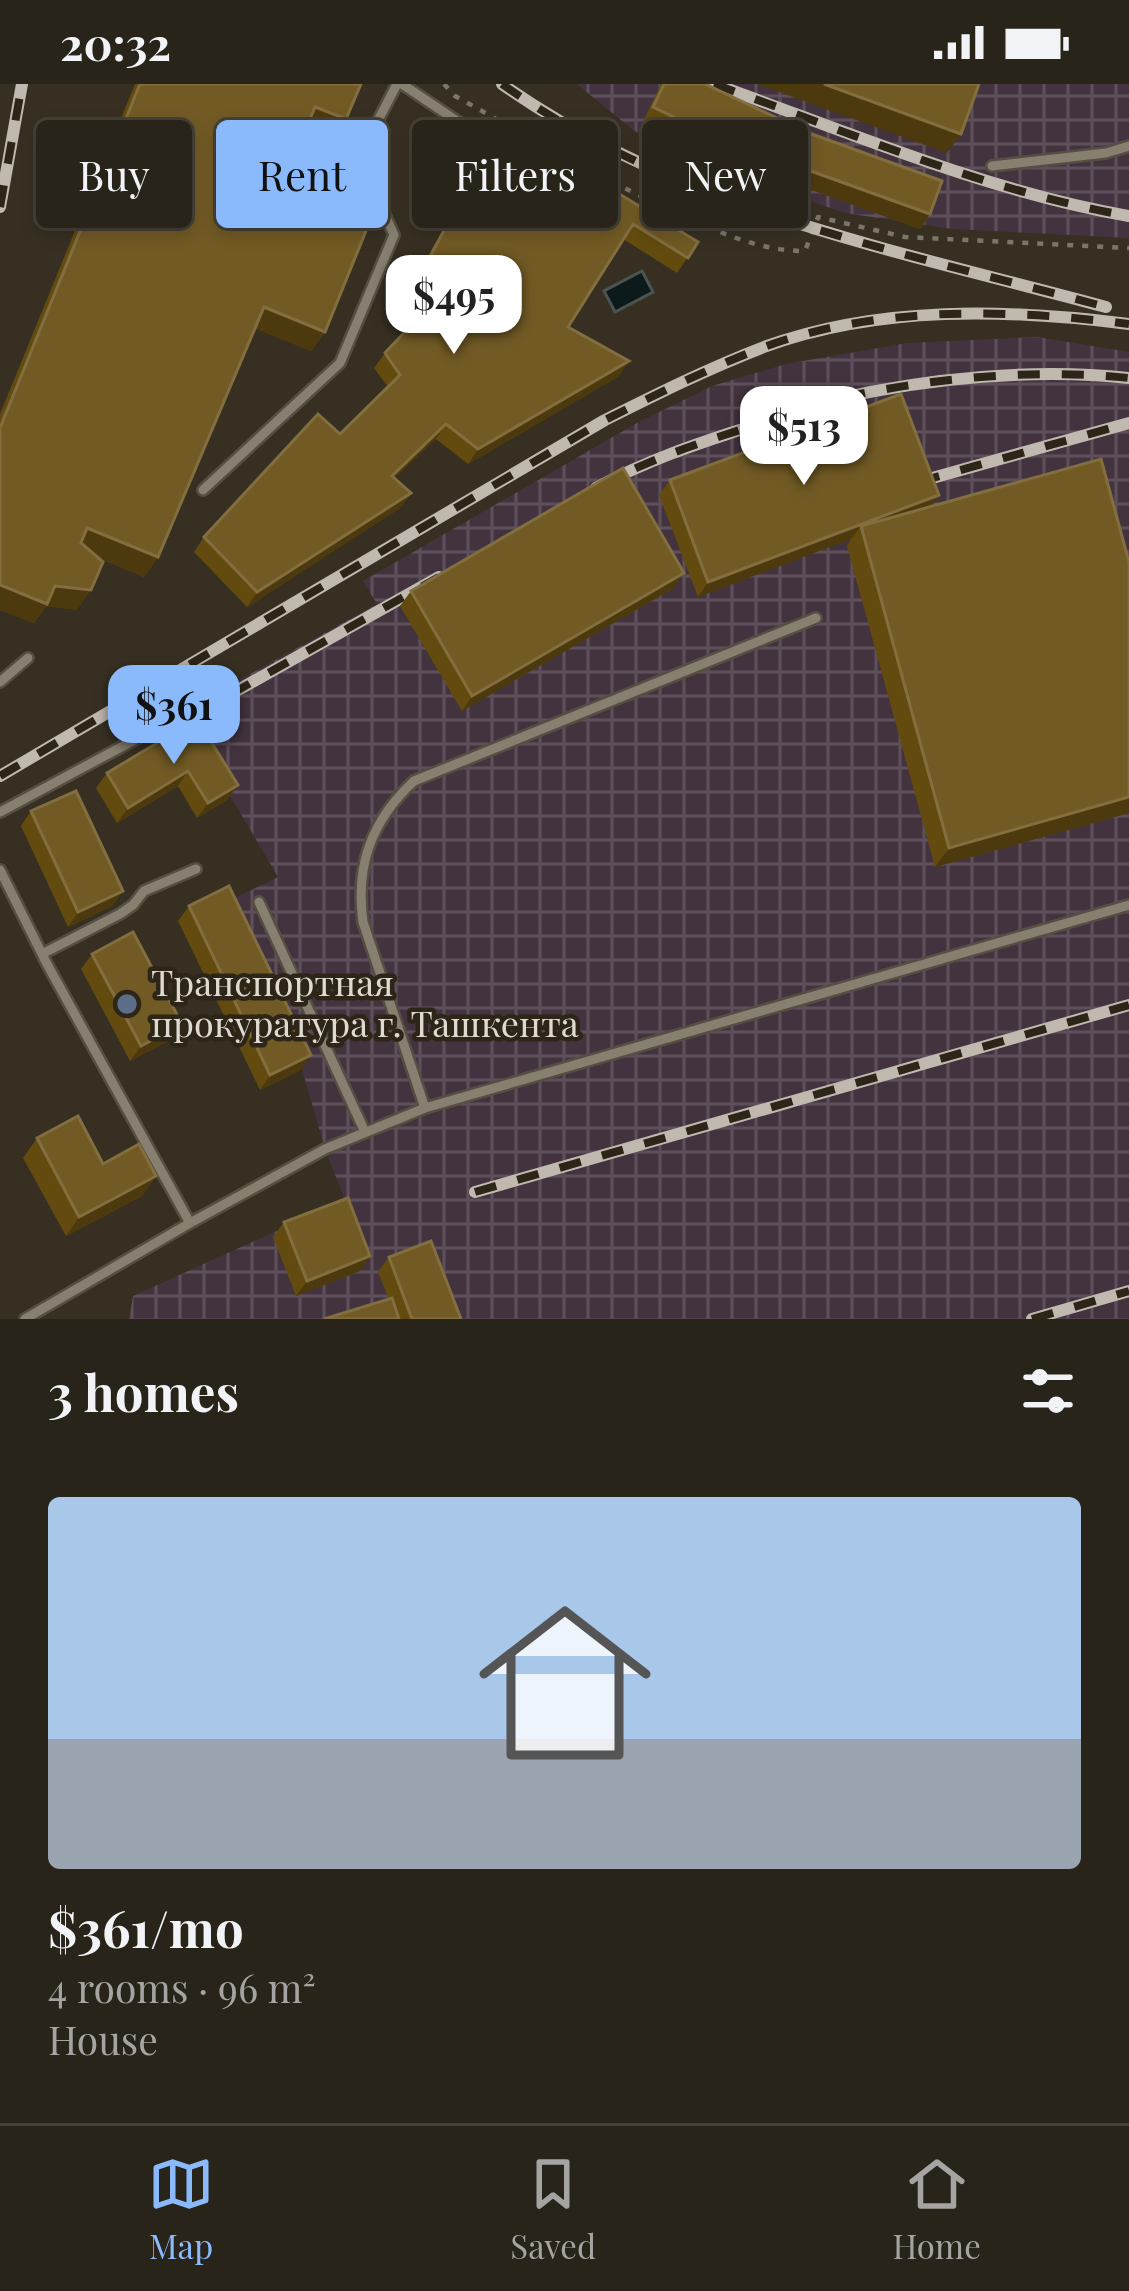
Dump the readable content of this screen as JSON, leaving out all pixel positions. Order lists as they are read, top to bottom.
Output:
{
  "places": ["Транспортная прокуратура г. Ташкента"],
  "page": {
    "status": "20:32",
    "chip": [
      "Buy",
      "Rent",
      "Filters",
      "New"
    ],
    "price": ["$495", "$513", "$361"],
    "heading": "3 homes",
    "list": [
      {
        "name": "$361/mo",
        "note": "4 rooms · 96 m² · House"
      }
    ],
    "tabs": ["Map", "Saved", "Home"]
  }
}
